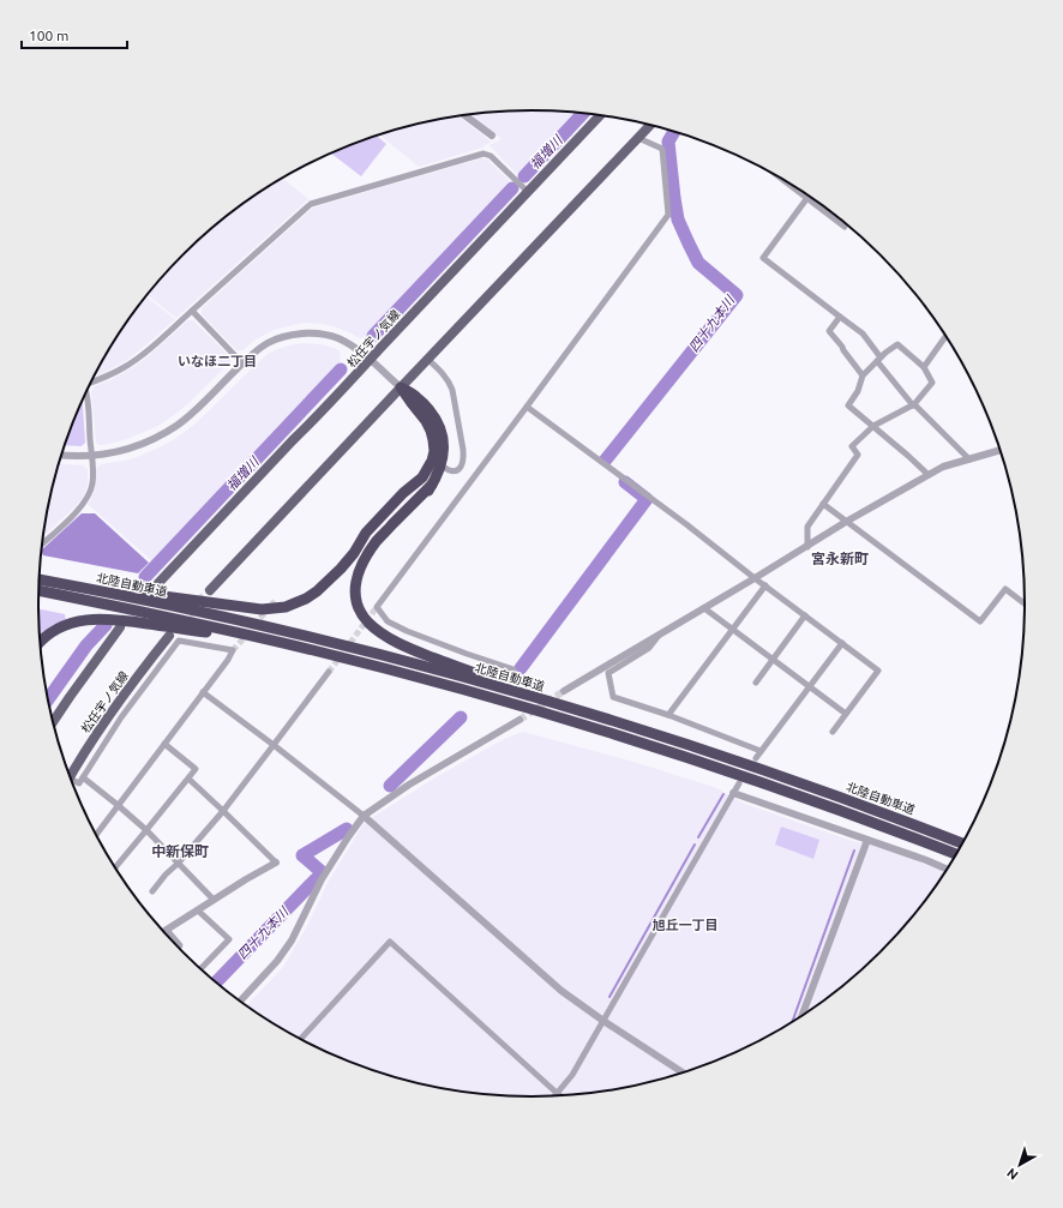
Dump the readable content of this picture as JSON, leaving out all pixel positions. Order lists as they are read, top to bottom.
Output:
{
  "streets": {
    "highway": ["北陸自動車道"],
    "main road": ["松任宇ノ気線"]
  },
  "districts": [
    "いなほ二丁目",
    "宮永新町",
    "中新保町",
    "旭丘一丁目"
  ],
  "water": ["福増川", "四十九本川"],
  "scale_bar": "100 m",
  "north": "bottom left"
}
